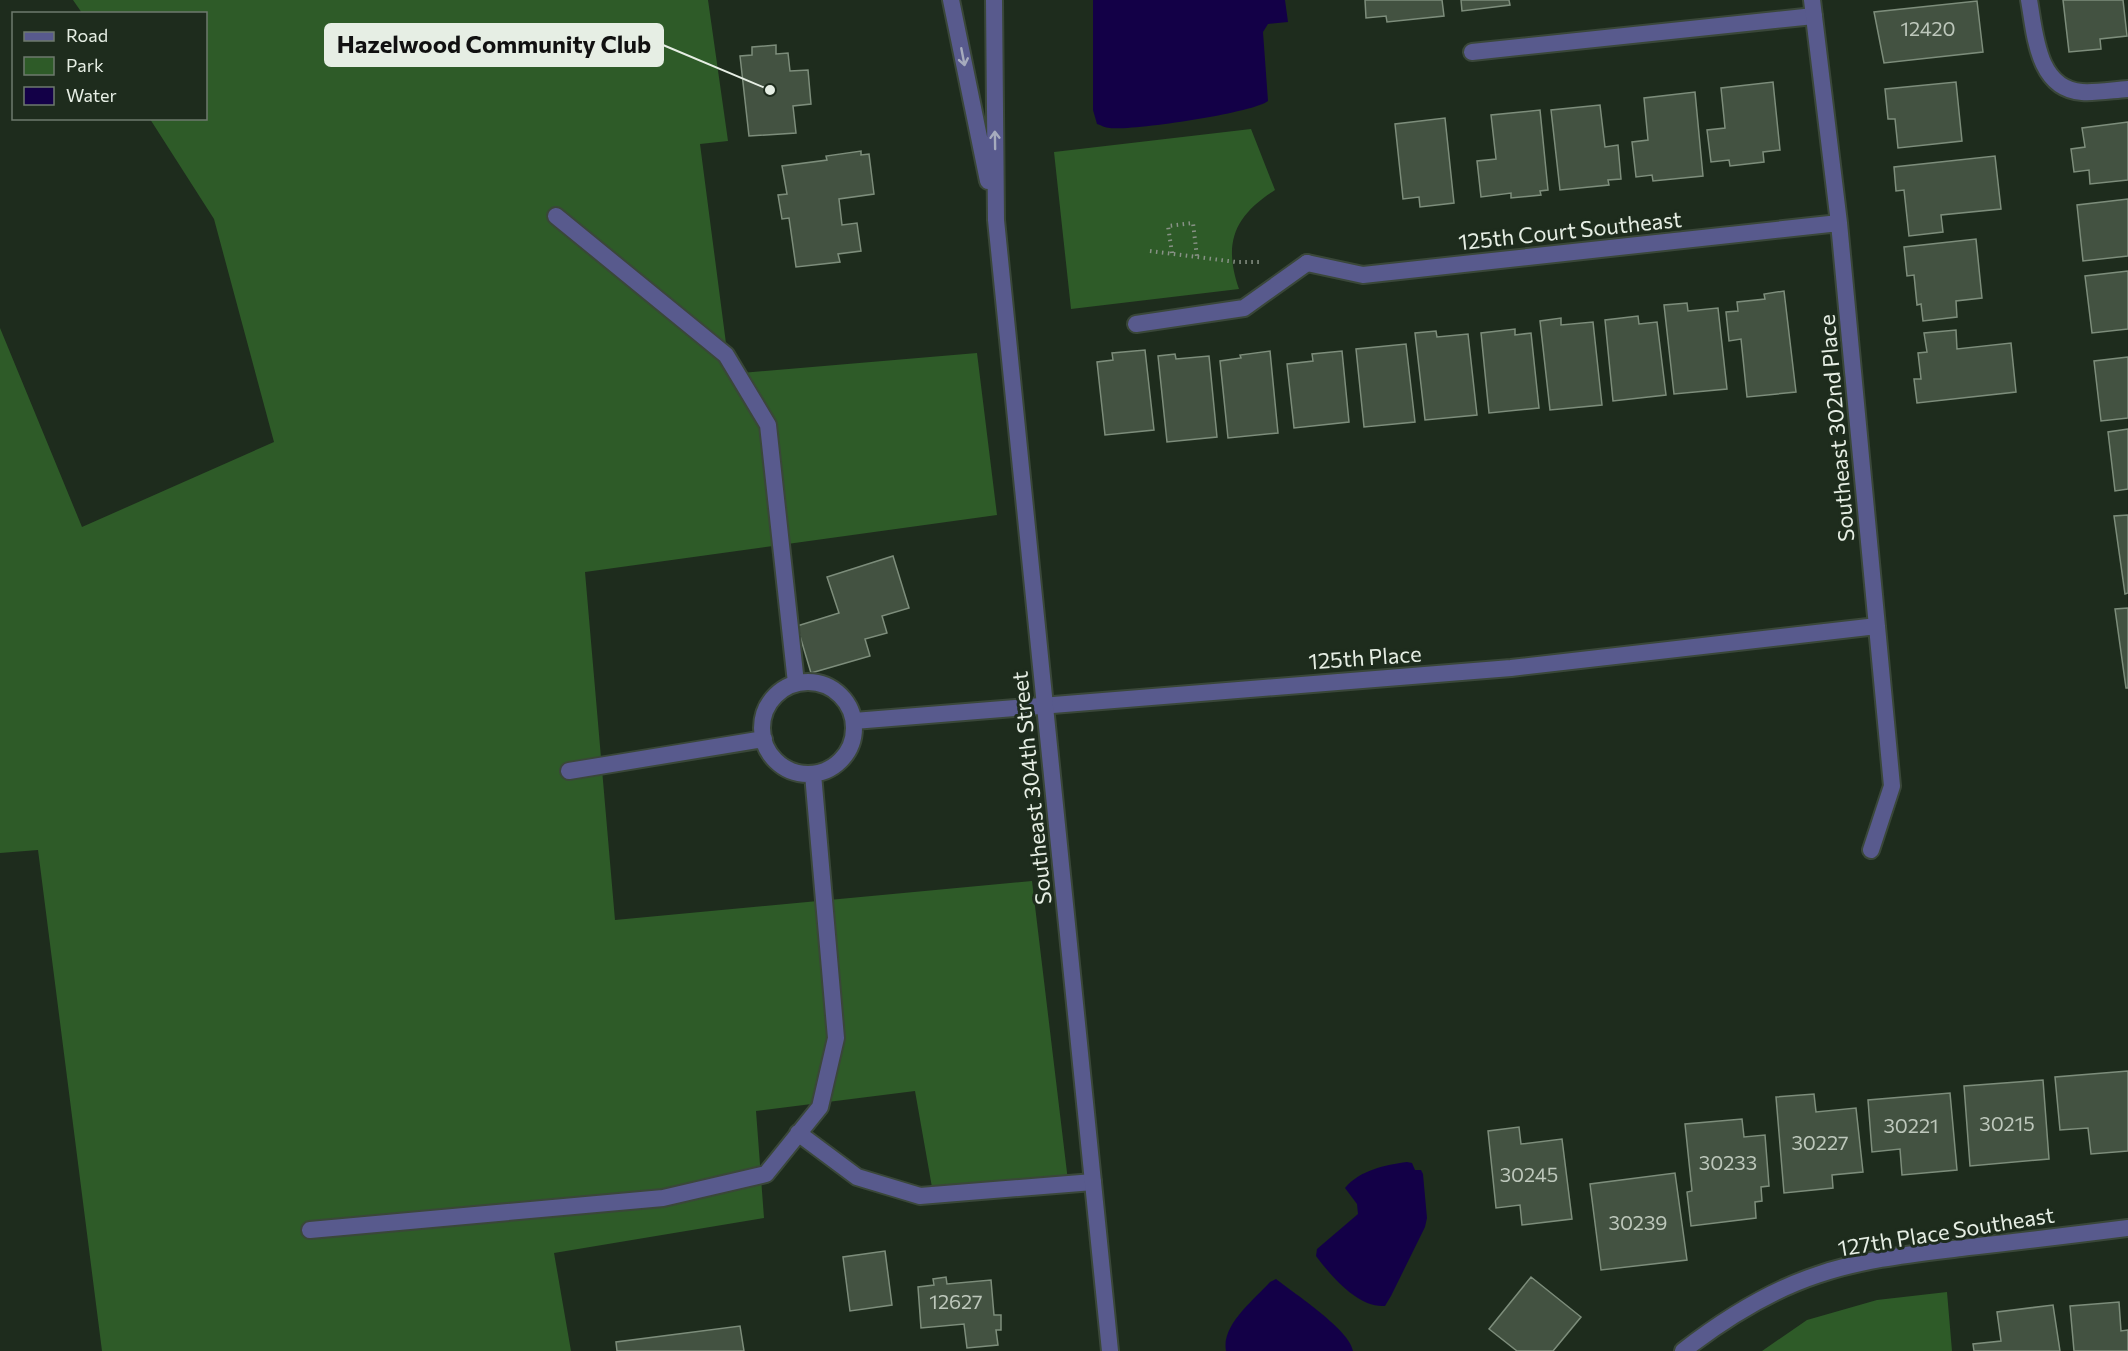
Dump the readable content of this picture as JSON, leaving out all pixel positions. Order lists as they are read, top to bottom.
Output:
{
  "streets": {
    "street": [
      "125th Court Southeast",
      "Southeast 302nd Place",
      "125th Place",
      "Southeast 304th Street",
      "127th Place Southeast"
    ]
  },
  "crossings": [
    ["125th Court Southeast", "Southeast 302nd Place"],
    ["Southeast 302nd Place", "125th Place"],
    ["125th Place", "Southeast 304th Street"]
  ],
  "places": ["Hazelwood Community Club"],
  "house_numbers": [
    "12420",
    "30215",
    "30221",
    "30227",
    "30233",
    "30245",
    "30239",
    "12627"
  ],
  "legend": ["Road", "Park", "Water"]
}
